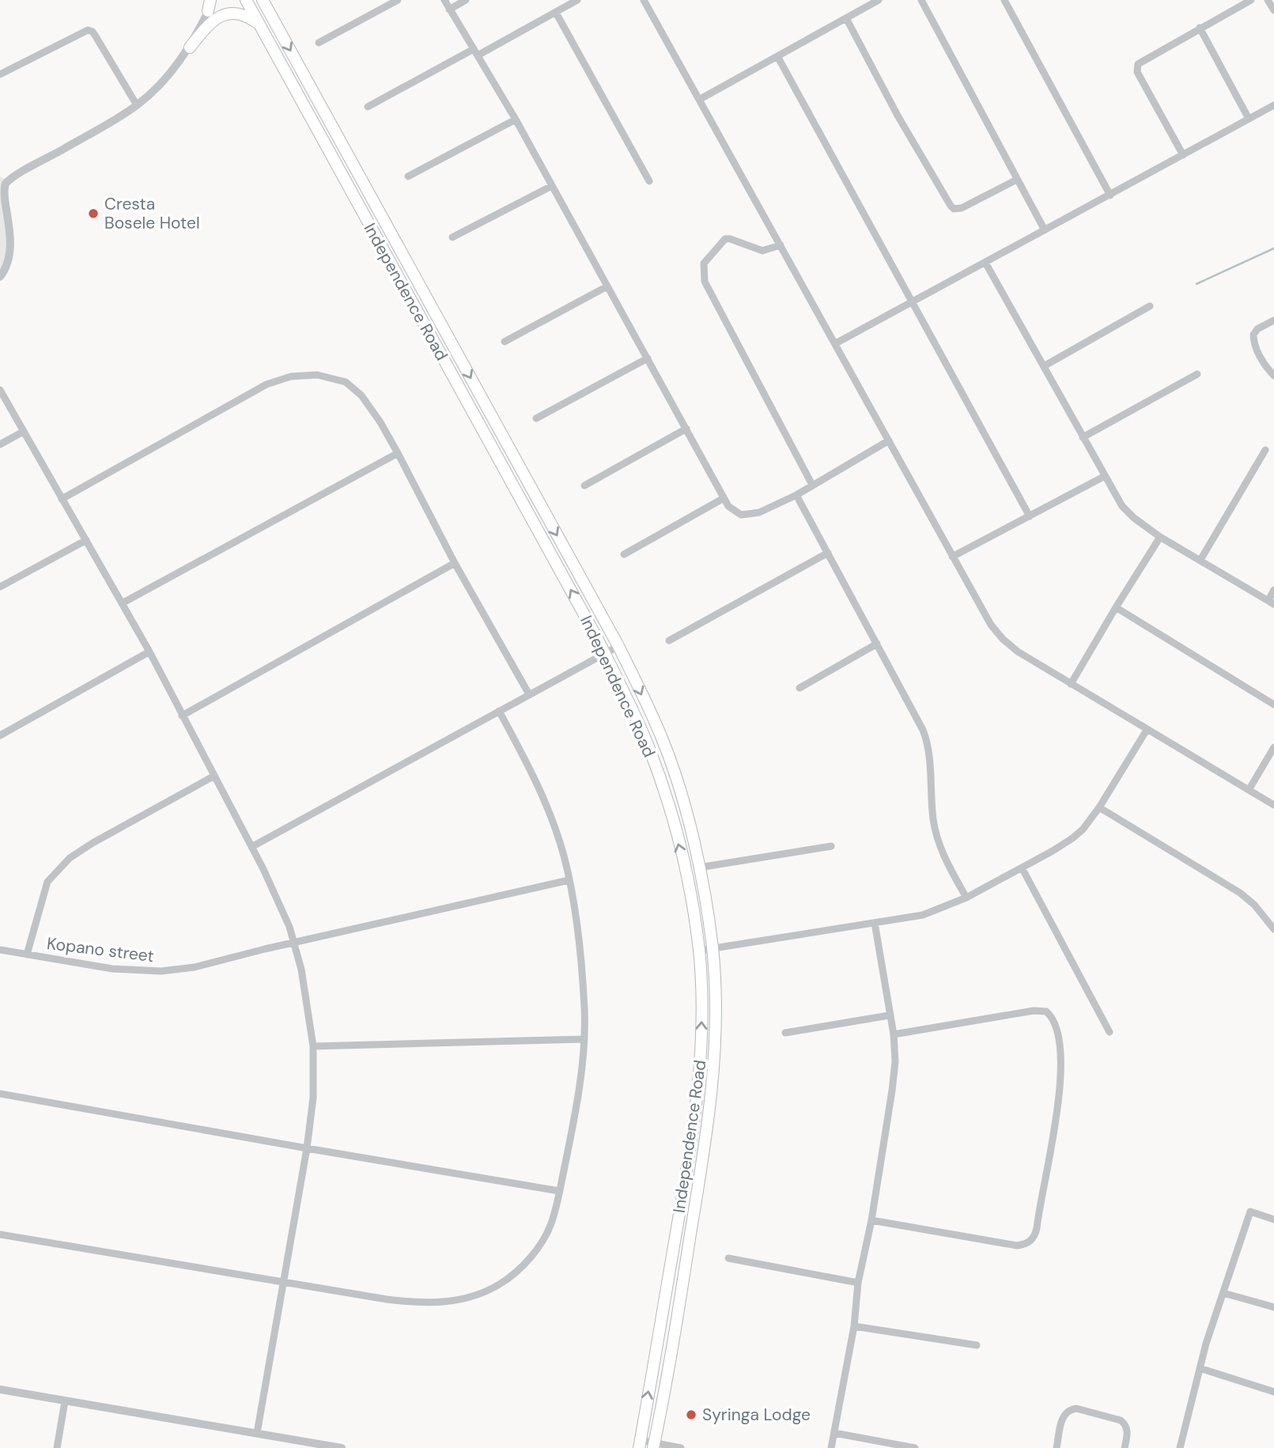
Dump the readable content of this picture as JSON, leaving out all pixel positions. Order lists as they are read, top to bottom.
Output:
{
  "streets": {
    "main road": ["Independence Road"],
    "street": ["Kopano street"]
  },
  "places": ["Cresta Bosele Hotel", "Syringa Lodge"]
}
